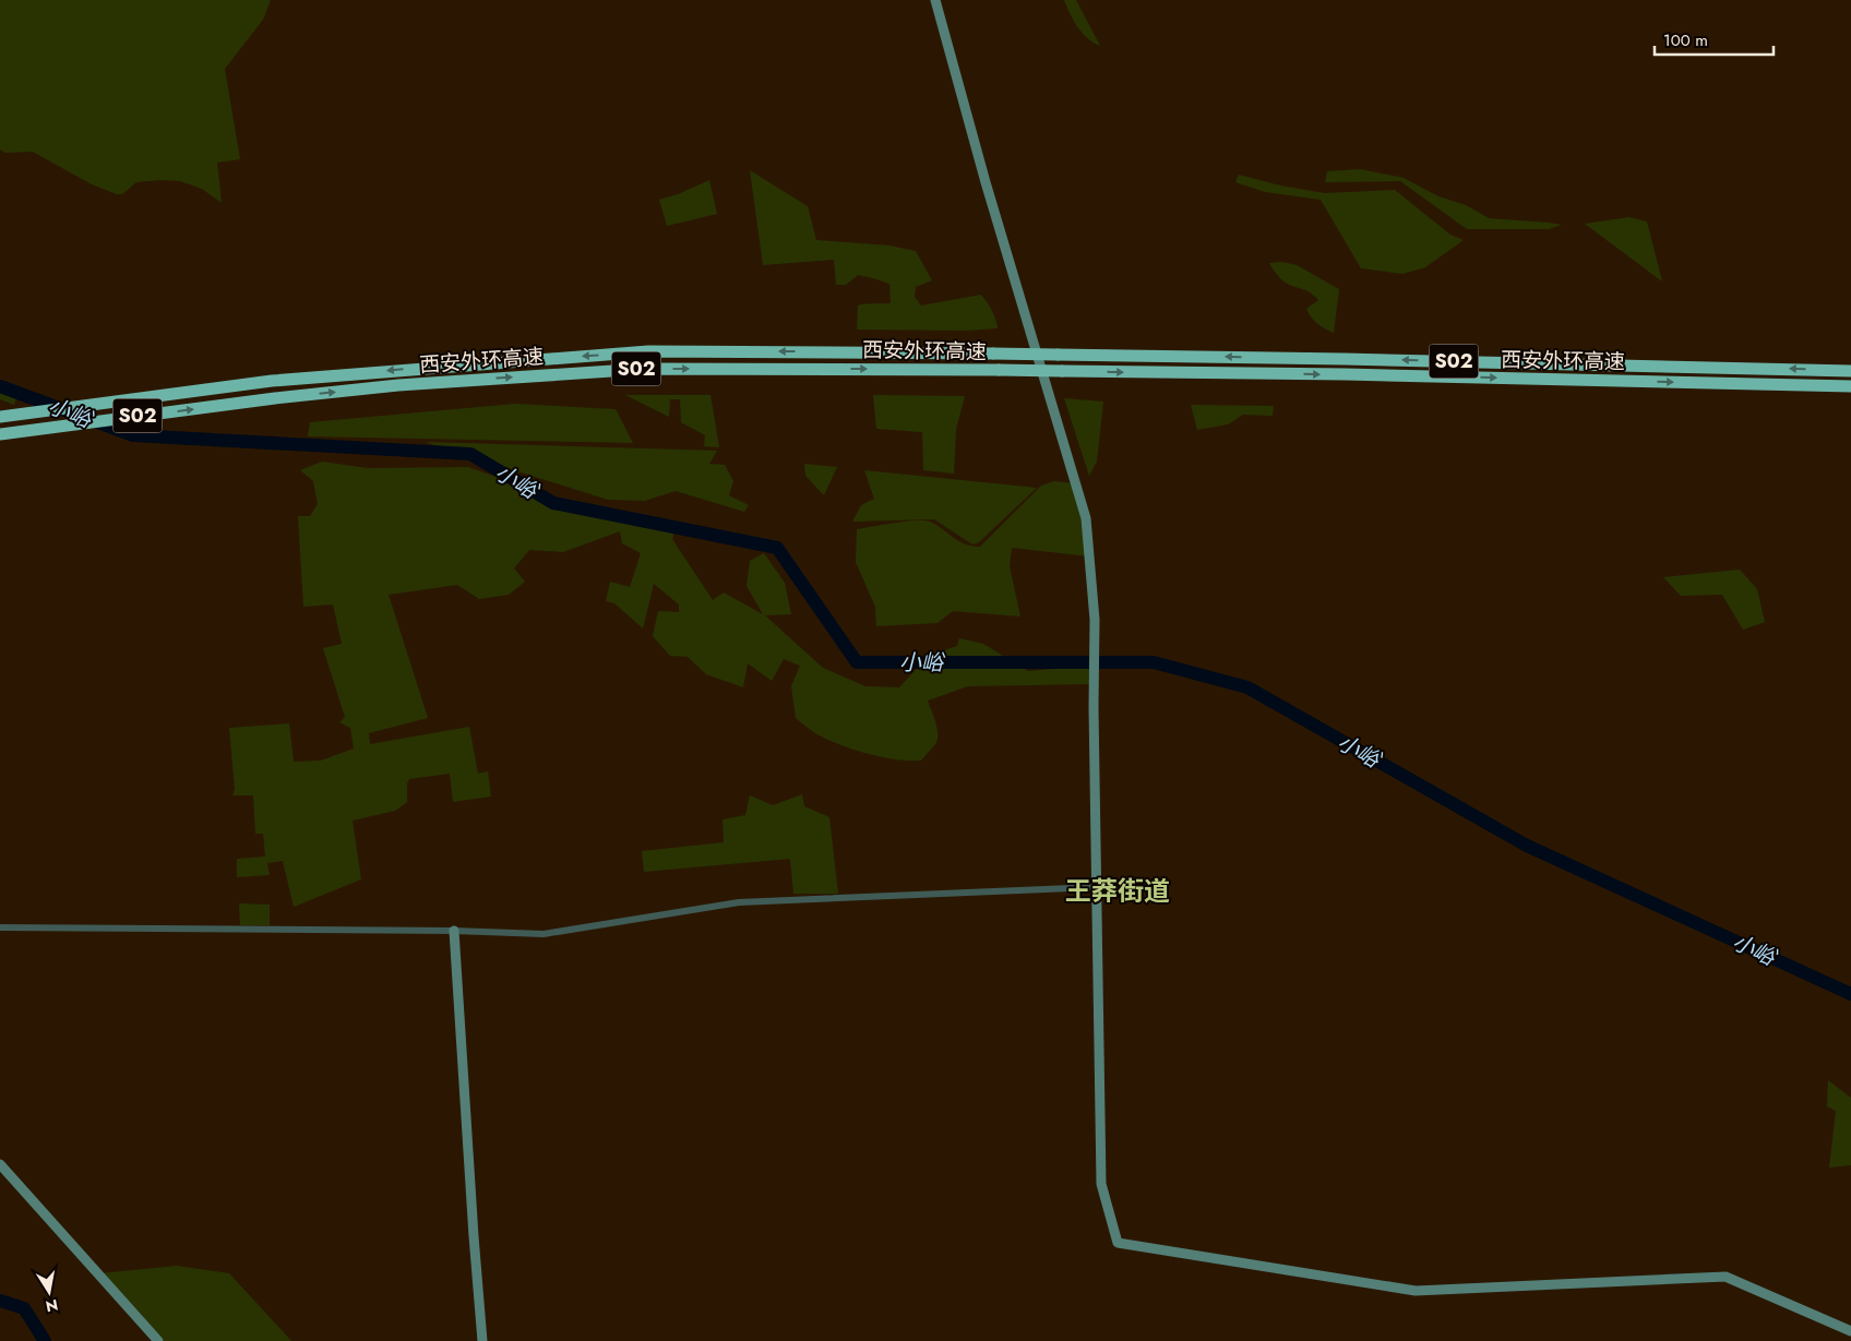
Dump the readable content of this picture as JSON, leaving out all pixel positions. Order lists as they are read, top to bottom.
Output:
{
  "streets": {
    "highway": ["西安外环高速", "S02"]
  },
  "districts": ["王莽街道"],
  "water": ["小峪"],
  "scale_bar": "100 m",
  "north": "bottom"
}
